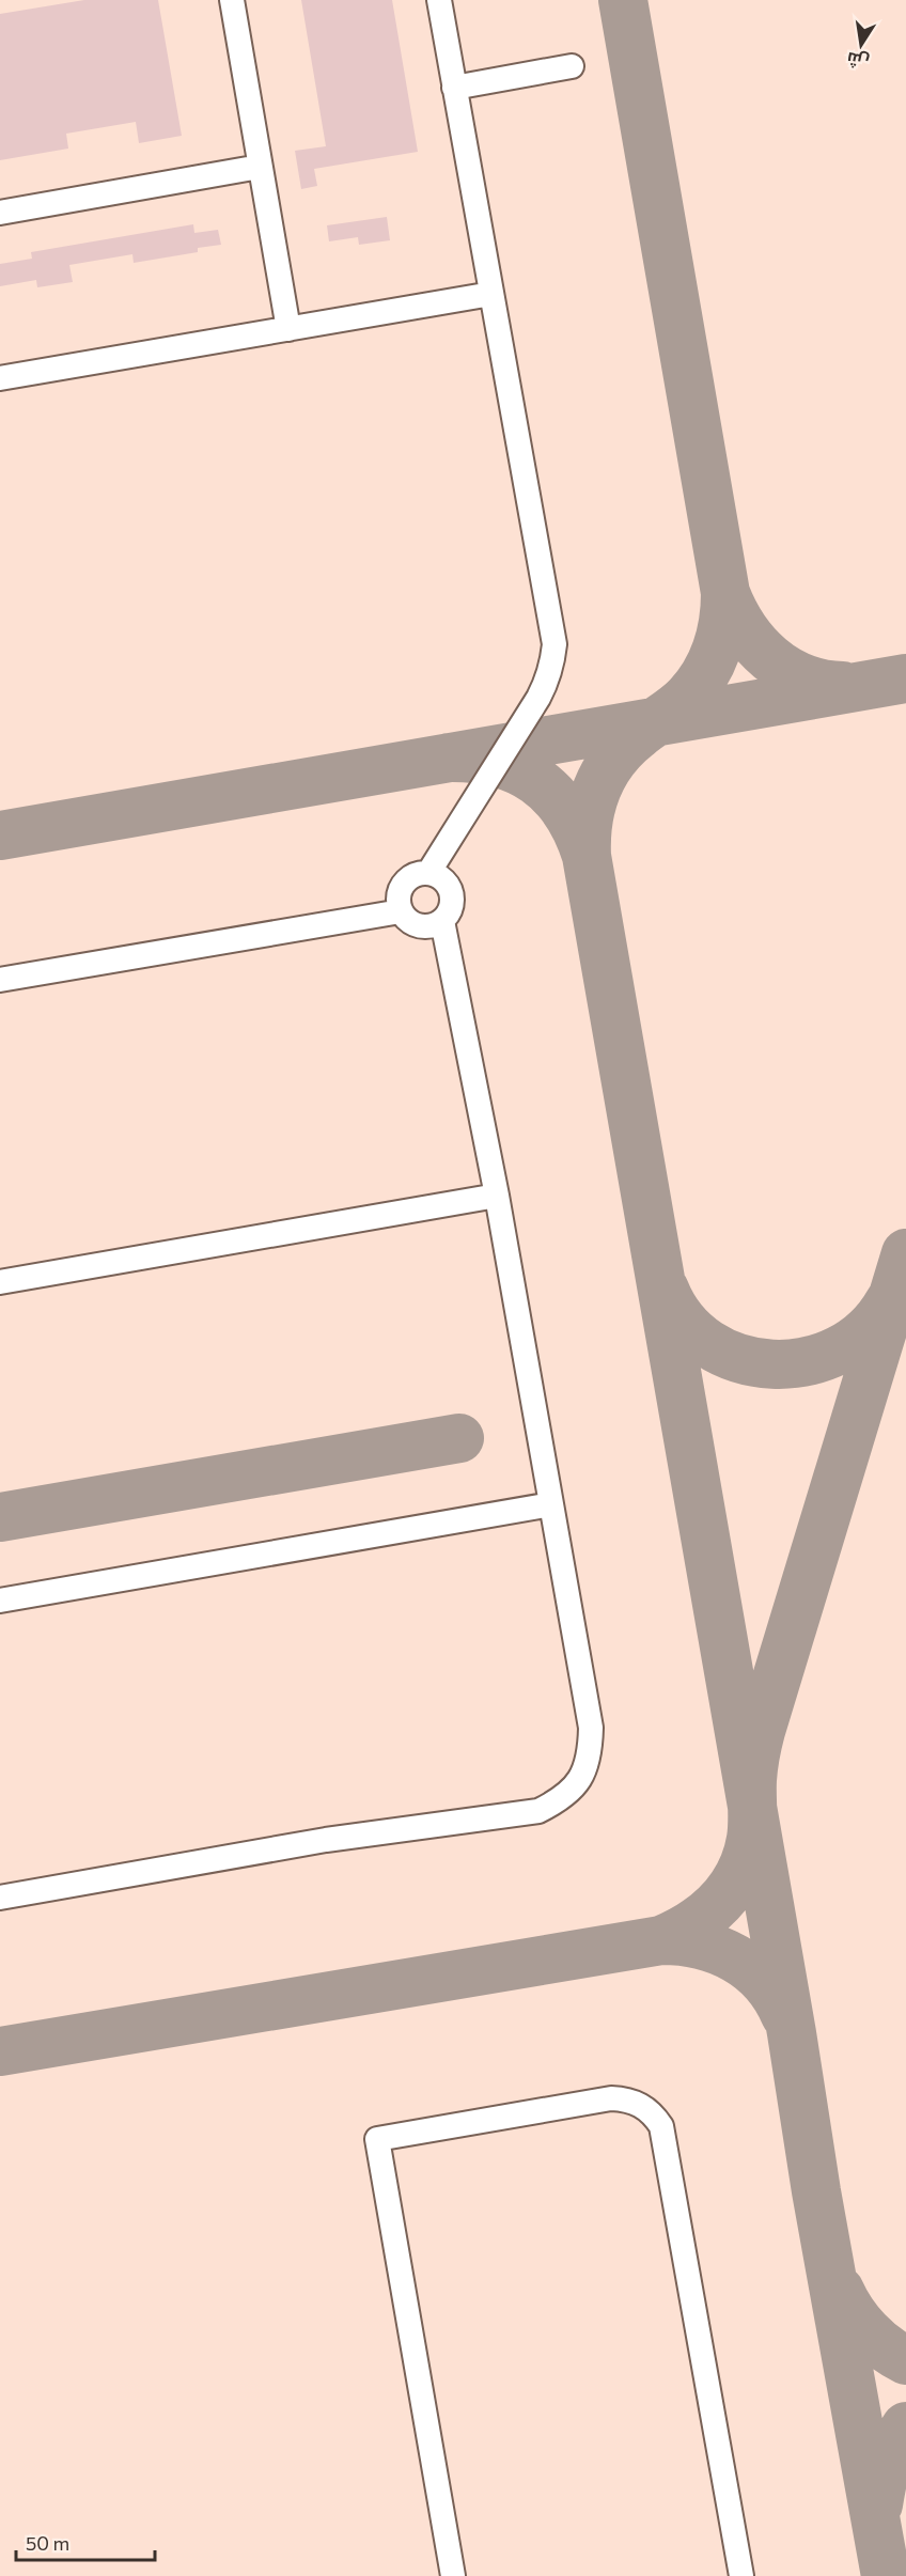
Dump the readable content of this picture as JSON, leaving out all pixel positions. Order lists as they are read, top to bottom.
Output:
{
  "scale_bar": "50 m",
  "north": "bottom"
}
